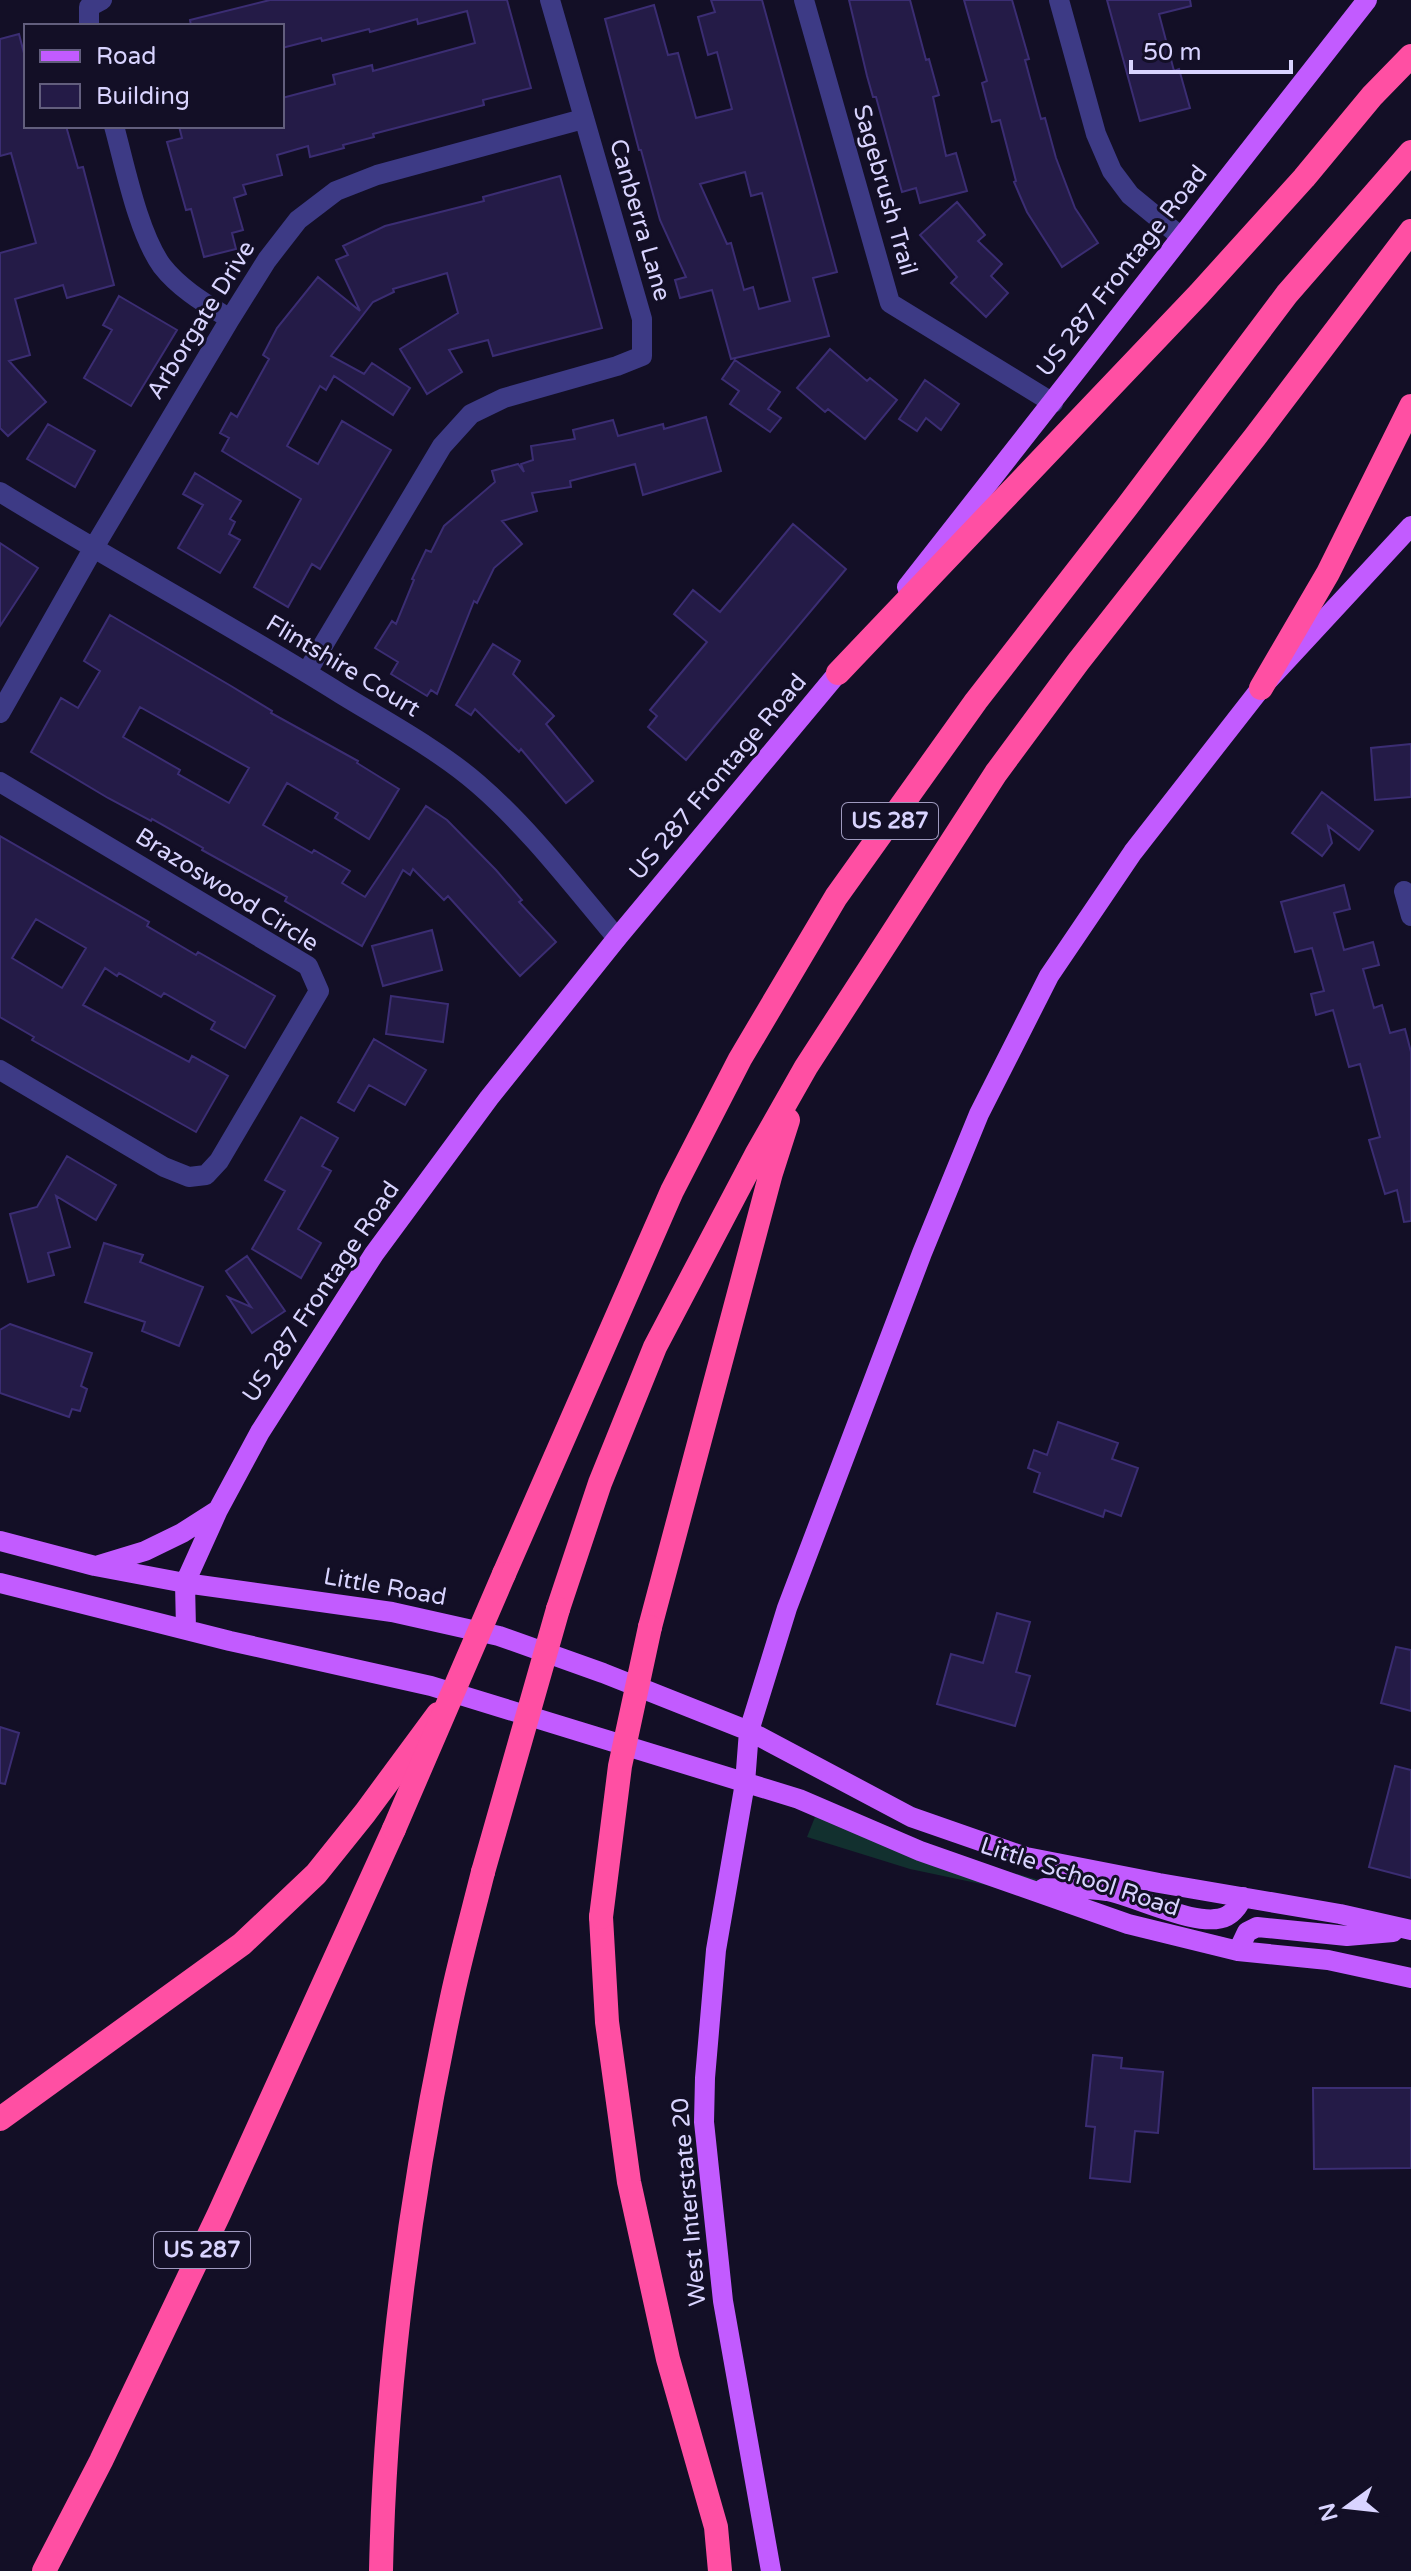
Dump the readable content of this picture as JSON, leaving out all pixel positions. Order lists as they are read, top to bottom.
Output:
{
  "streets": {
    "highway": ["US 287"],
    "main road": [
      "US 287 Frontage Road",
      "Little Road",
      "Little School Road",
      "West Interstate 20"
    ],
    "street": [
      "Sagebrush Trail",
      "Canberra Lane",
      "Arborgate Drive",
      "Flintshire Court",
      "Brazoswood Circle"
    ]
  },
  "crossings": [
    ["Sagebrush Trail", "US 287 Frontage Road"],
    ["Canberra Lane", "Arborgate Drive"],
    ["Canberra Lane", "Flintshire Court"],
    ["US 287 Frontage Road", "Flintshire Court"],
    ["US 287 Frontage Road", "Little Road"],
    ["Arborgate Drive", "Flintshire Court"],
    ["Little Road", "Little School Road"],
    ["Little Road", "West Interstate 20"],
    ["Little School Road", "West Interstate 20"]
  ],
  "legend": ["Road", "Building"],
  "scale_bar": "50 m",
  "north": "left"
}
